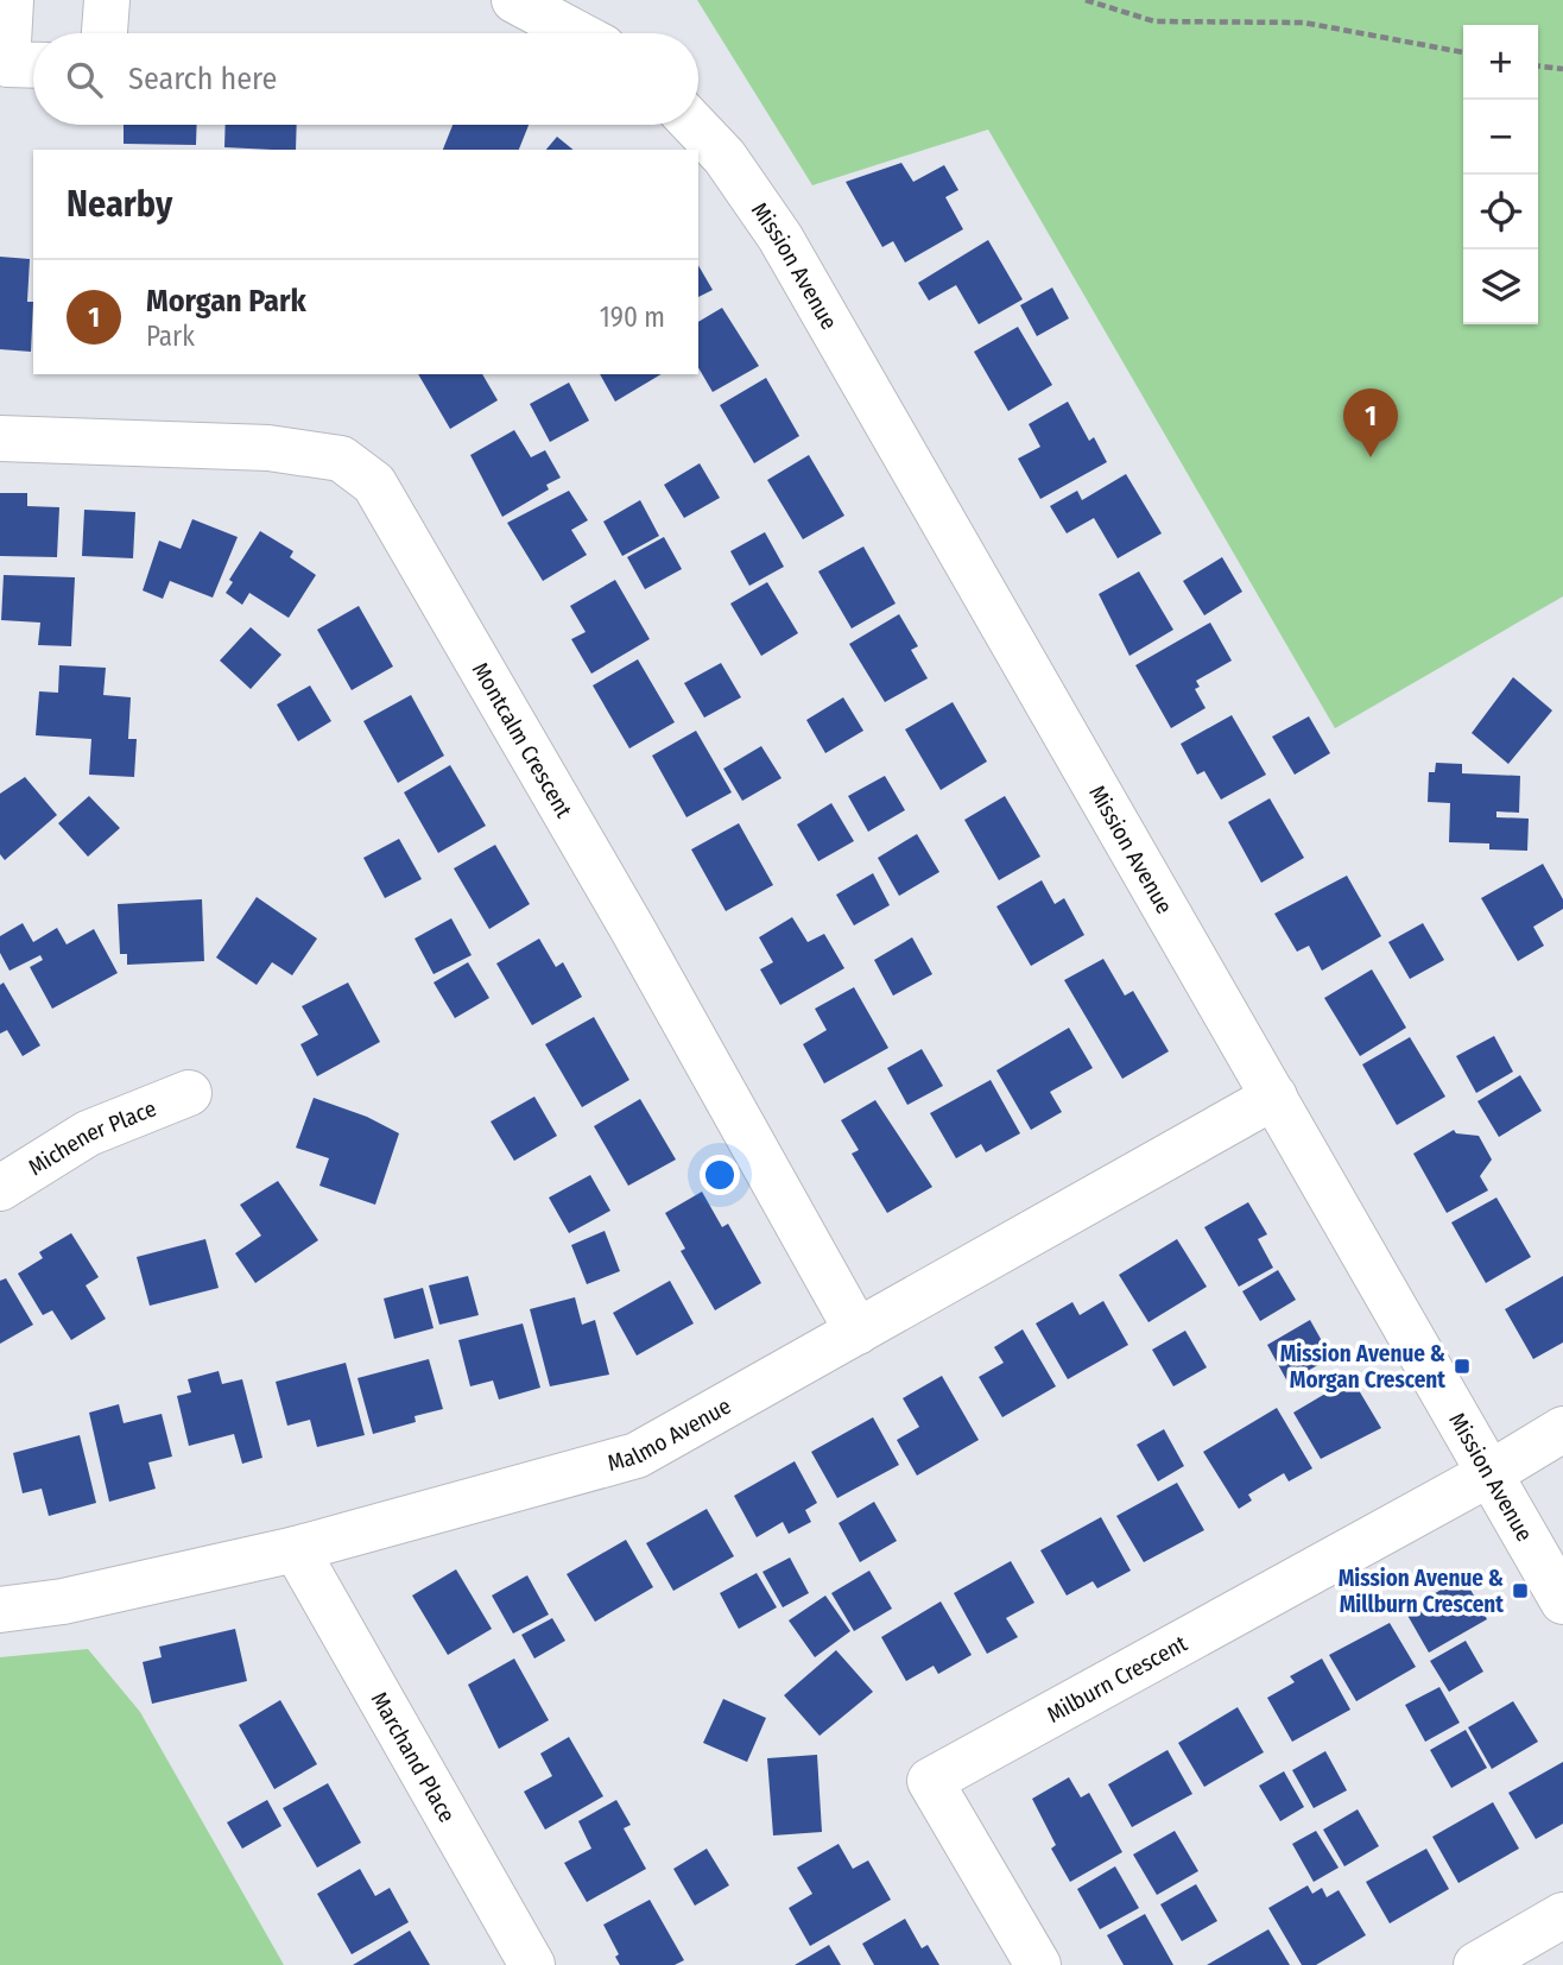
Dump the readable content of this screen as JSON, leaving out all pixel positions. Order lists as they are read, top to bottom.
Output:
{
  "streets": {
    "street": [
      "Mission Avenue",
      "Montcalm Crescent",
      "Michener Place",
      "Malmo Avenue",
      "Milburn Crescent",
      "Marchand Place"
    ]
  },
  "crossings": [
    ["Mission Avenue", "Malmo Avenue"],
    ["Mission Avenue", "Milburn Crescent"],
    ["Montcalm Crescent", "Malmo Avenue"],
    ["Malmo Avenue", "Marchand Place"]
  ],
  "places": {
    "transit": ["Mission Avenue & Morgan Crescent", "Mission Avenue & Millburn Crescent"]
  },
  "page": {
    "map_buttons": ["+", "−"],
    "search": "Search here",
    "heading": "Nearby",
    "list": [
      {
        "mark": "1",
        "name": "Morgan Park",
        "note": "Park",
        "value": "190 m"
      }
    ],
    "pins": "1"
  }
}
